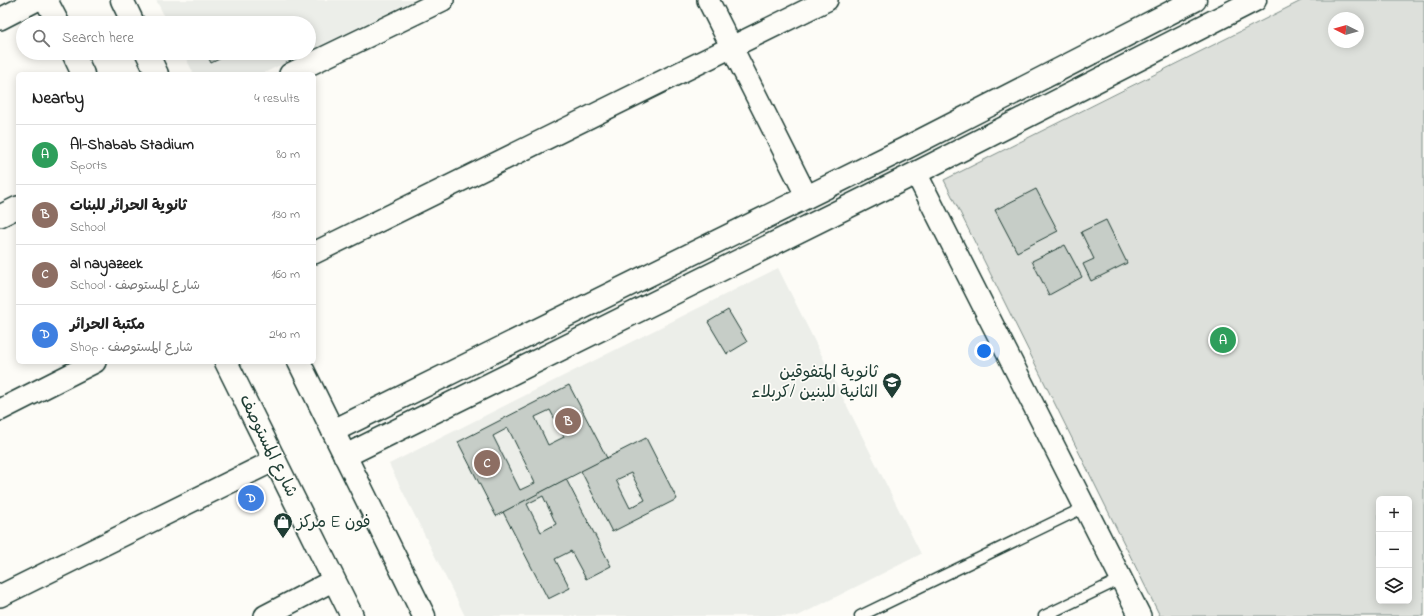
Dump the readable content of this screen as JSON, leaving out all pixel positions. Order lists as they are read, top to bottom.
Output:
{
  "streets": {
    "street": ["شارع المستوصف"]
  },
  "places": {
    "school or university": ["ثانوية المتفوقين الثانية للبنين /كربلاء"],
    "shop": ["مركز E فون"]
  },
  "north": "left",
  "page": {
    "search": "Search here",
    "heading": ["Nearby", "4 results"],
    "list": [
      {
        "mark": "A",
        "name": "Al-Shabab Stadium",
        "note": "Sports",
        "value": "80 m"
      },
      {
        "mark": "B",
        "name": "ثانوية الحرائر للبنات",
        "note": "School",
        "value": "130 m"
      },
      {
        "mark": "C",
        "name": "al nayazeek",
        "note": "School · شارع المستوصف",
        "value": "160 m"
      },
      {
        "mark": "D",
        "name": "مكتبة الحرائر",
        "note": "Shop · شارع المستوصف",
        "value": "240 m"
      }
    ],
    "pins": [
      "A",
      "B",
      "C",
      "D"
    ],
    "map_buttons": ["+", "−"]
  }
}
